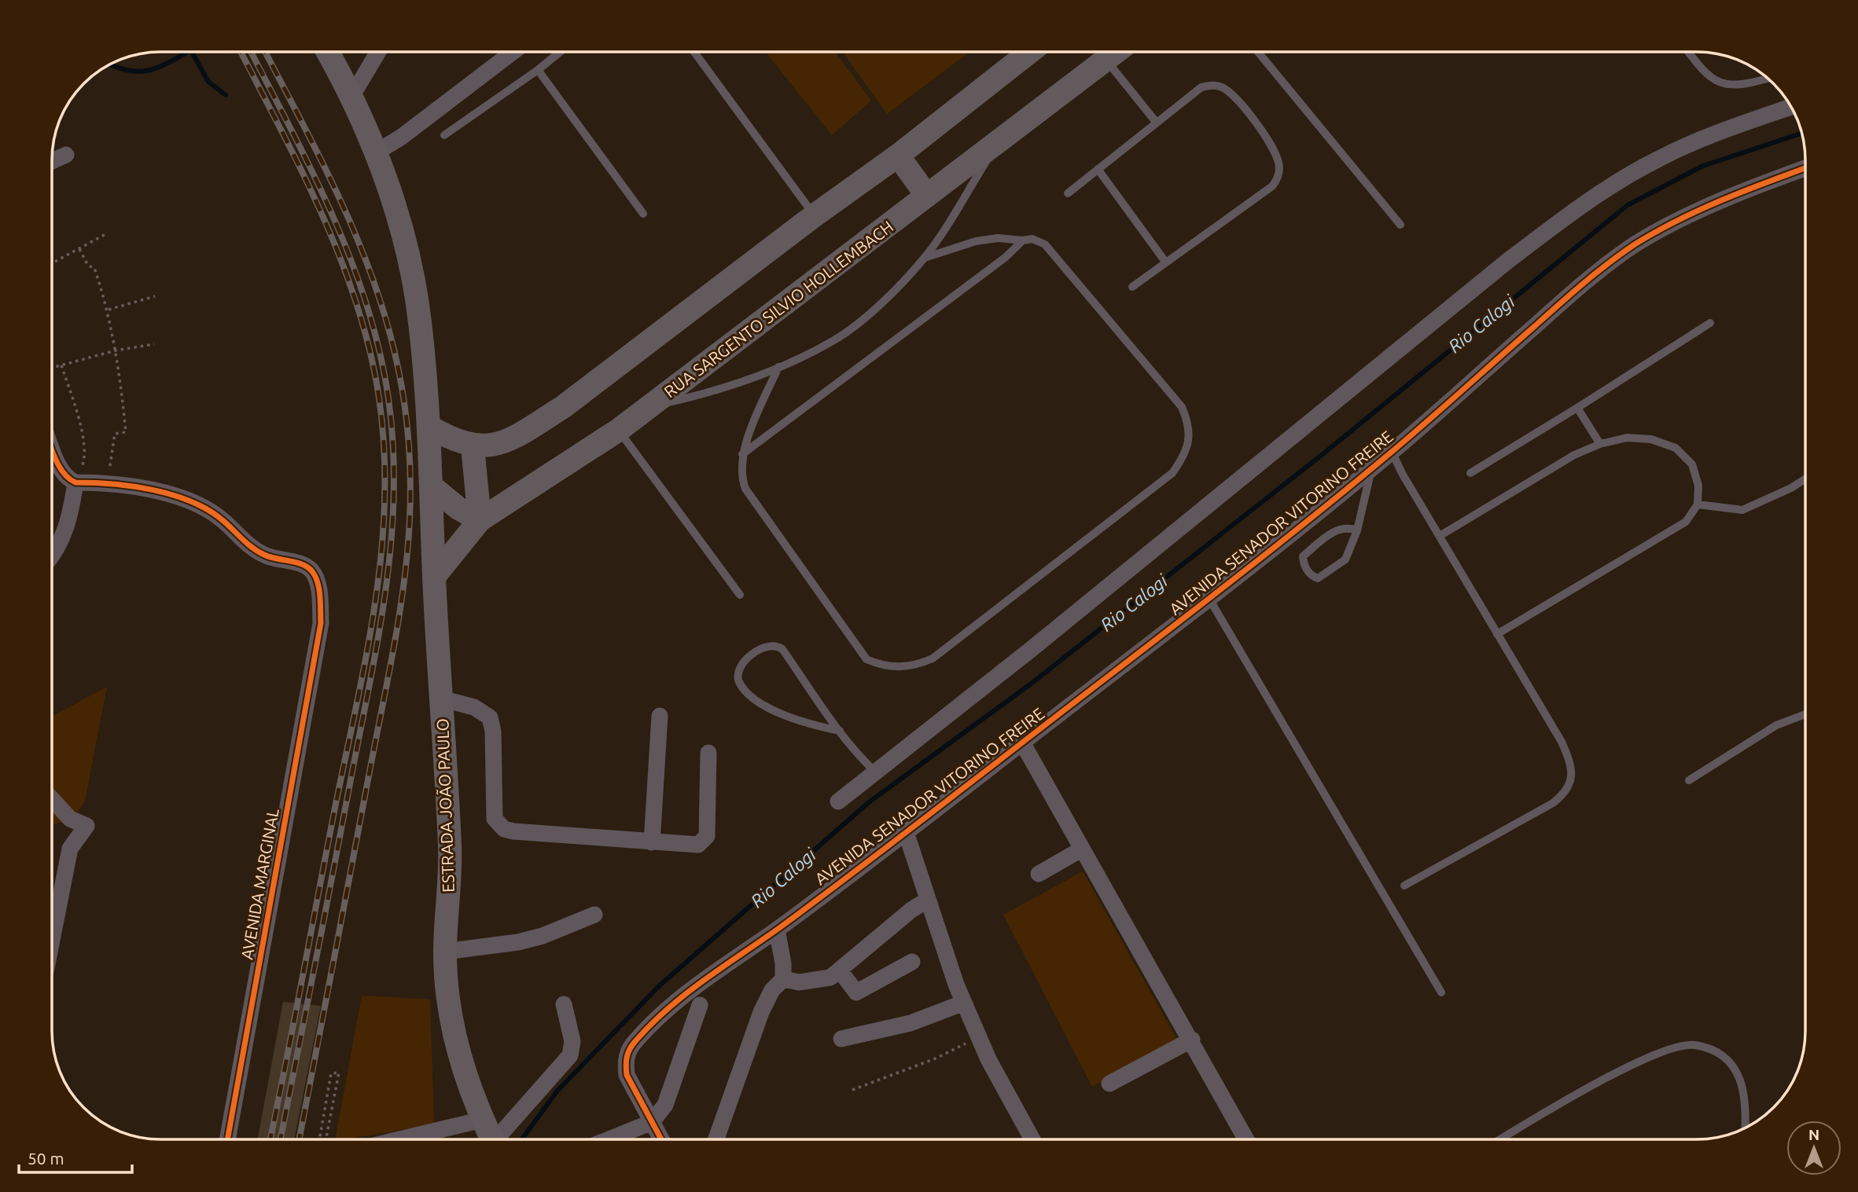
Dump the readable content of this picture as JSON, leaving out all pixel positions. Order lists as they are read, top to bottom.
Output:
{
  "streets": {
    "main road": ["RUA SARGENTO SILVIO HOLLEMBACH", "ESTRADA JOÃO PAULO"],
    "street": ["AVENIDA SENADOR VITORINO FREIRE", "AVENIDA MARGINAL"]
  },
  "crossings": [
    ["RUA SARGENTO SILVIO HOLLEMBACH", "ESTRADA JOÃO PAULO"]
  ],
  "water": ["Rio Calogi"],
  "scale_bar": "50 m",
  "north": "top"
}
